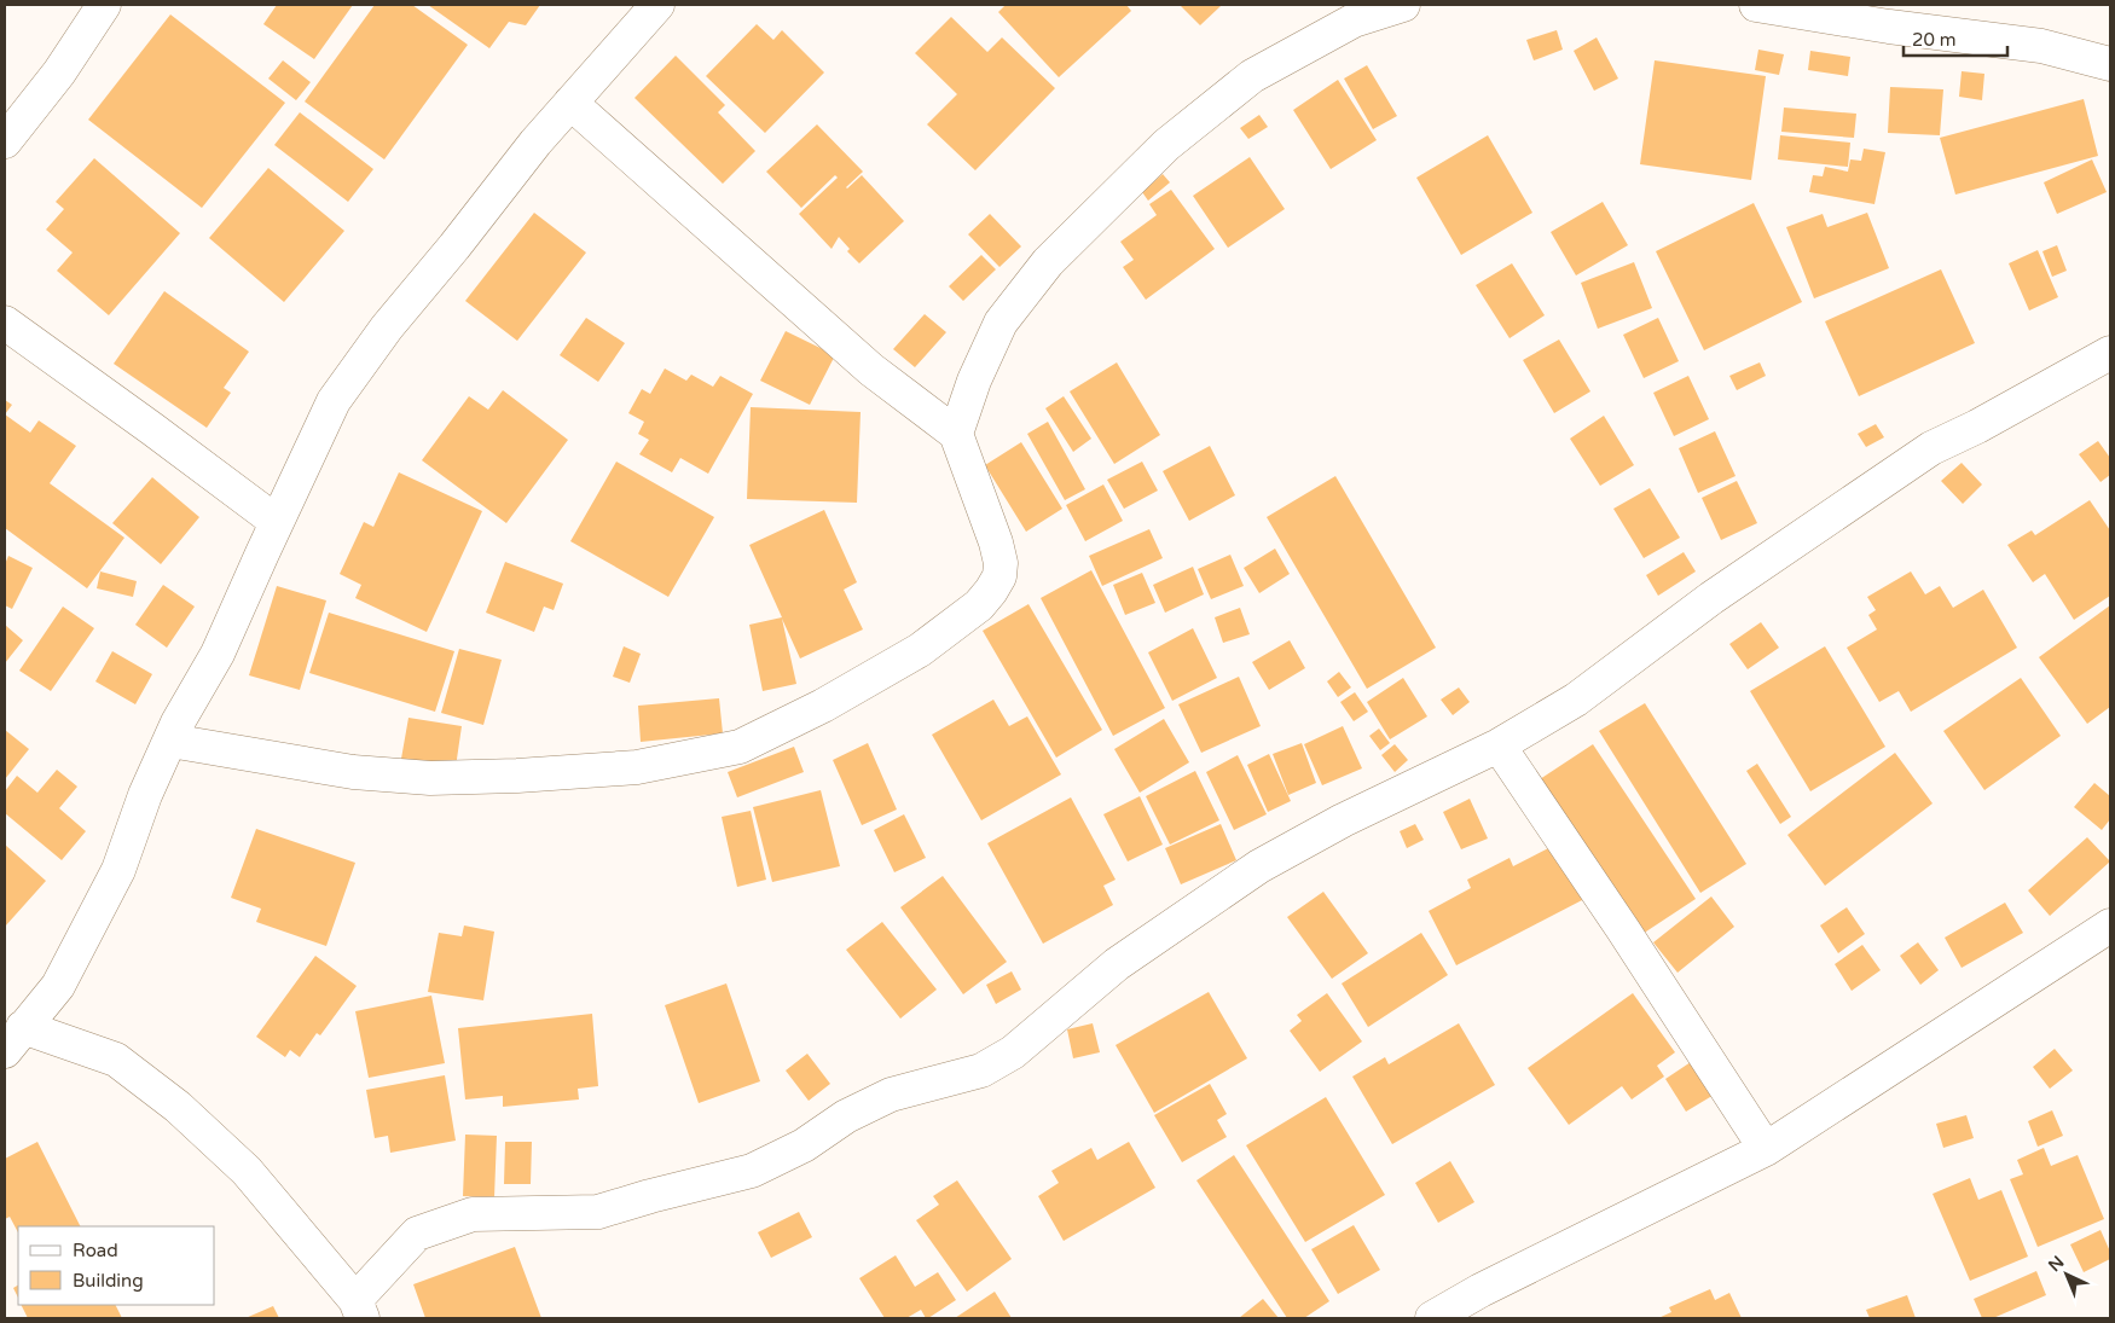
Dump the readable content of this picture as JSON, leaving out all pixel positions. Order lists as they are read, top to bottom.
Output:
{
  "legend": ["Road", "Building"],
  "scale_bar": "20 m",
  "north": "top left"
}
